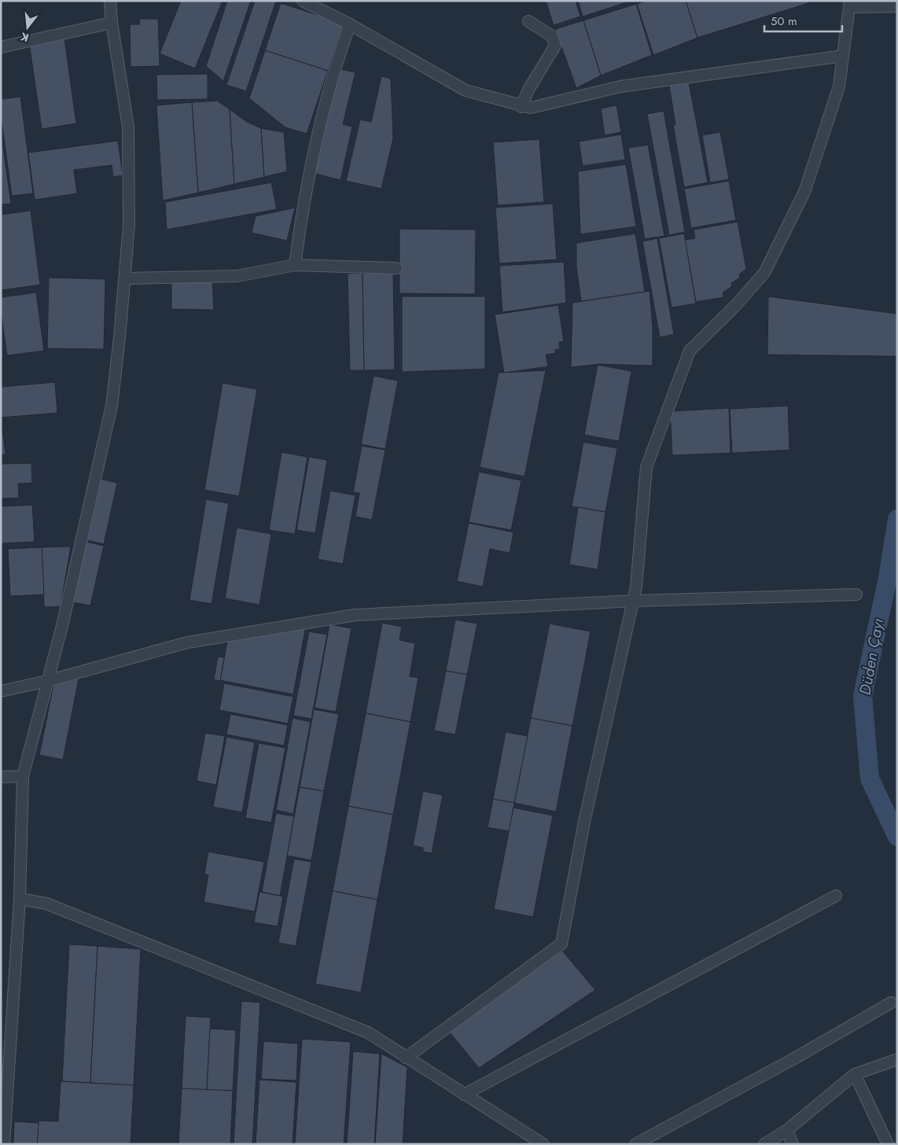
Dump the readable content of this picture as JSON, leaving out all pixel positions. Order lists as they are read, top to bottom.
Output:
{
  "water": ["Düden Çayı"],
  "scale_bar": "50 m",
  "north": "bottom"
}
